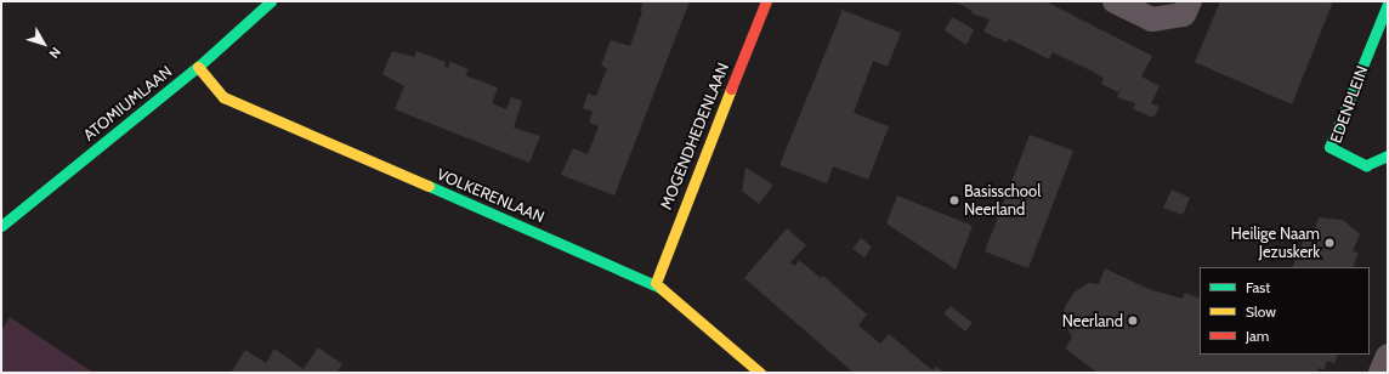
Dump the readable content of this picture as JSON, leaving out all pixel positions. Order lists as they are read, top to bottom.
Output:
{
  "streets": {
    "street": [
      "ATOMIUMLAAN",
      "EDENPLEIN",
      "MOGENDHEDENLAAN",
      "VOLKERENLAAN"
    ]
  },
  "crossings": [
    ["ATOMIUMLAAN", "VOLKERENLAAN"],
    ["MOGENDHEDENLAAN", "VOLKERENLAAN"]
  ],
  "places": ["Basisschool Neerland", "Heilige Naam Jezuskerk", "Neerland"],
  "legend": ["Fast", "Slow", "Jam"],
  "north": "bottom right"
}
